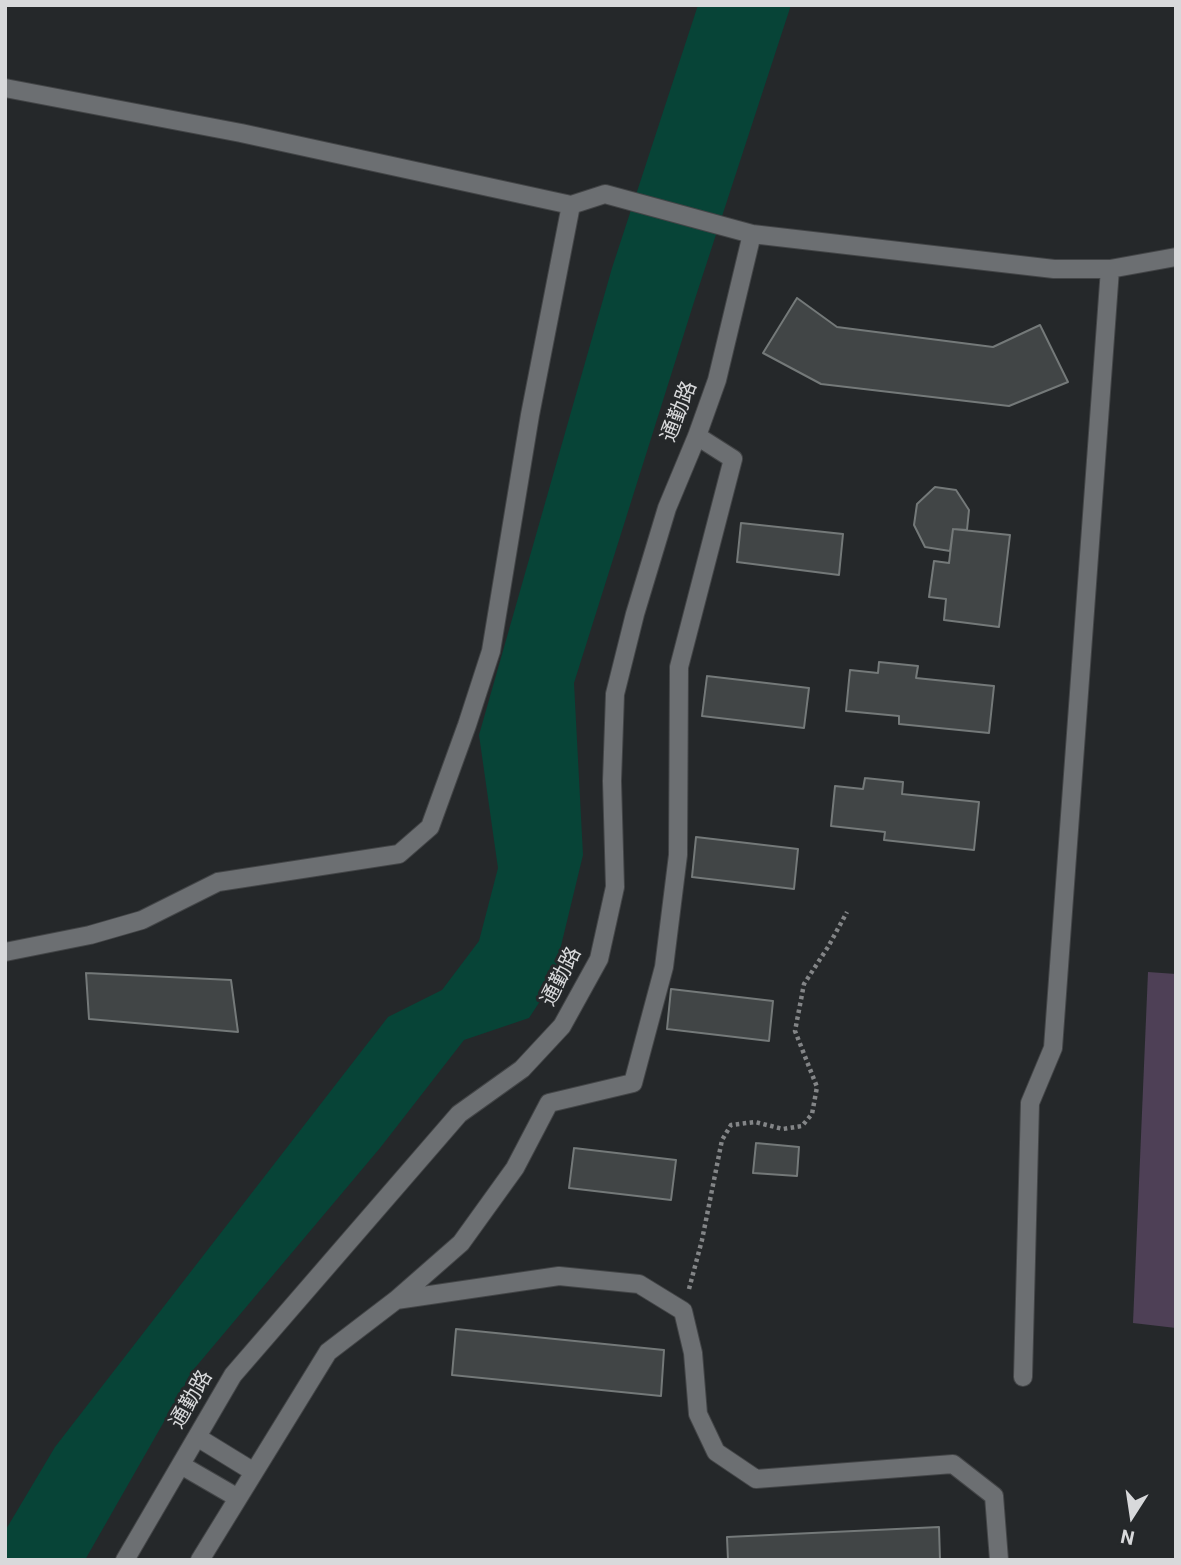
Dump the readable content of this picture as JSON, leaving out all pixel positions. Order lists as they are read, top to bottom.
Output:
{
  "streets": {
    "street": ["通勤路"]
  },
  "north": "bottom"
}
